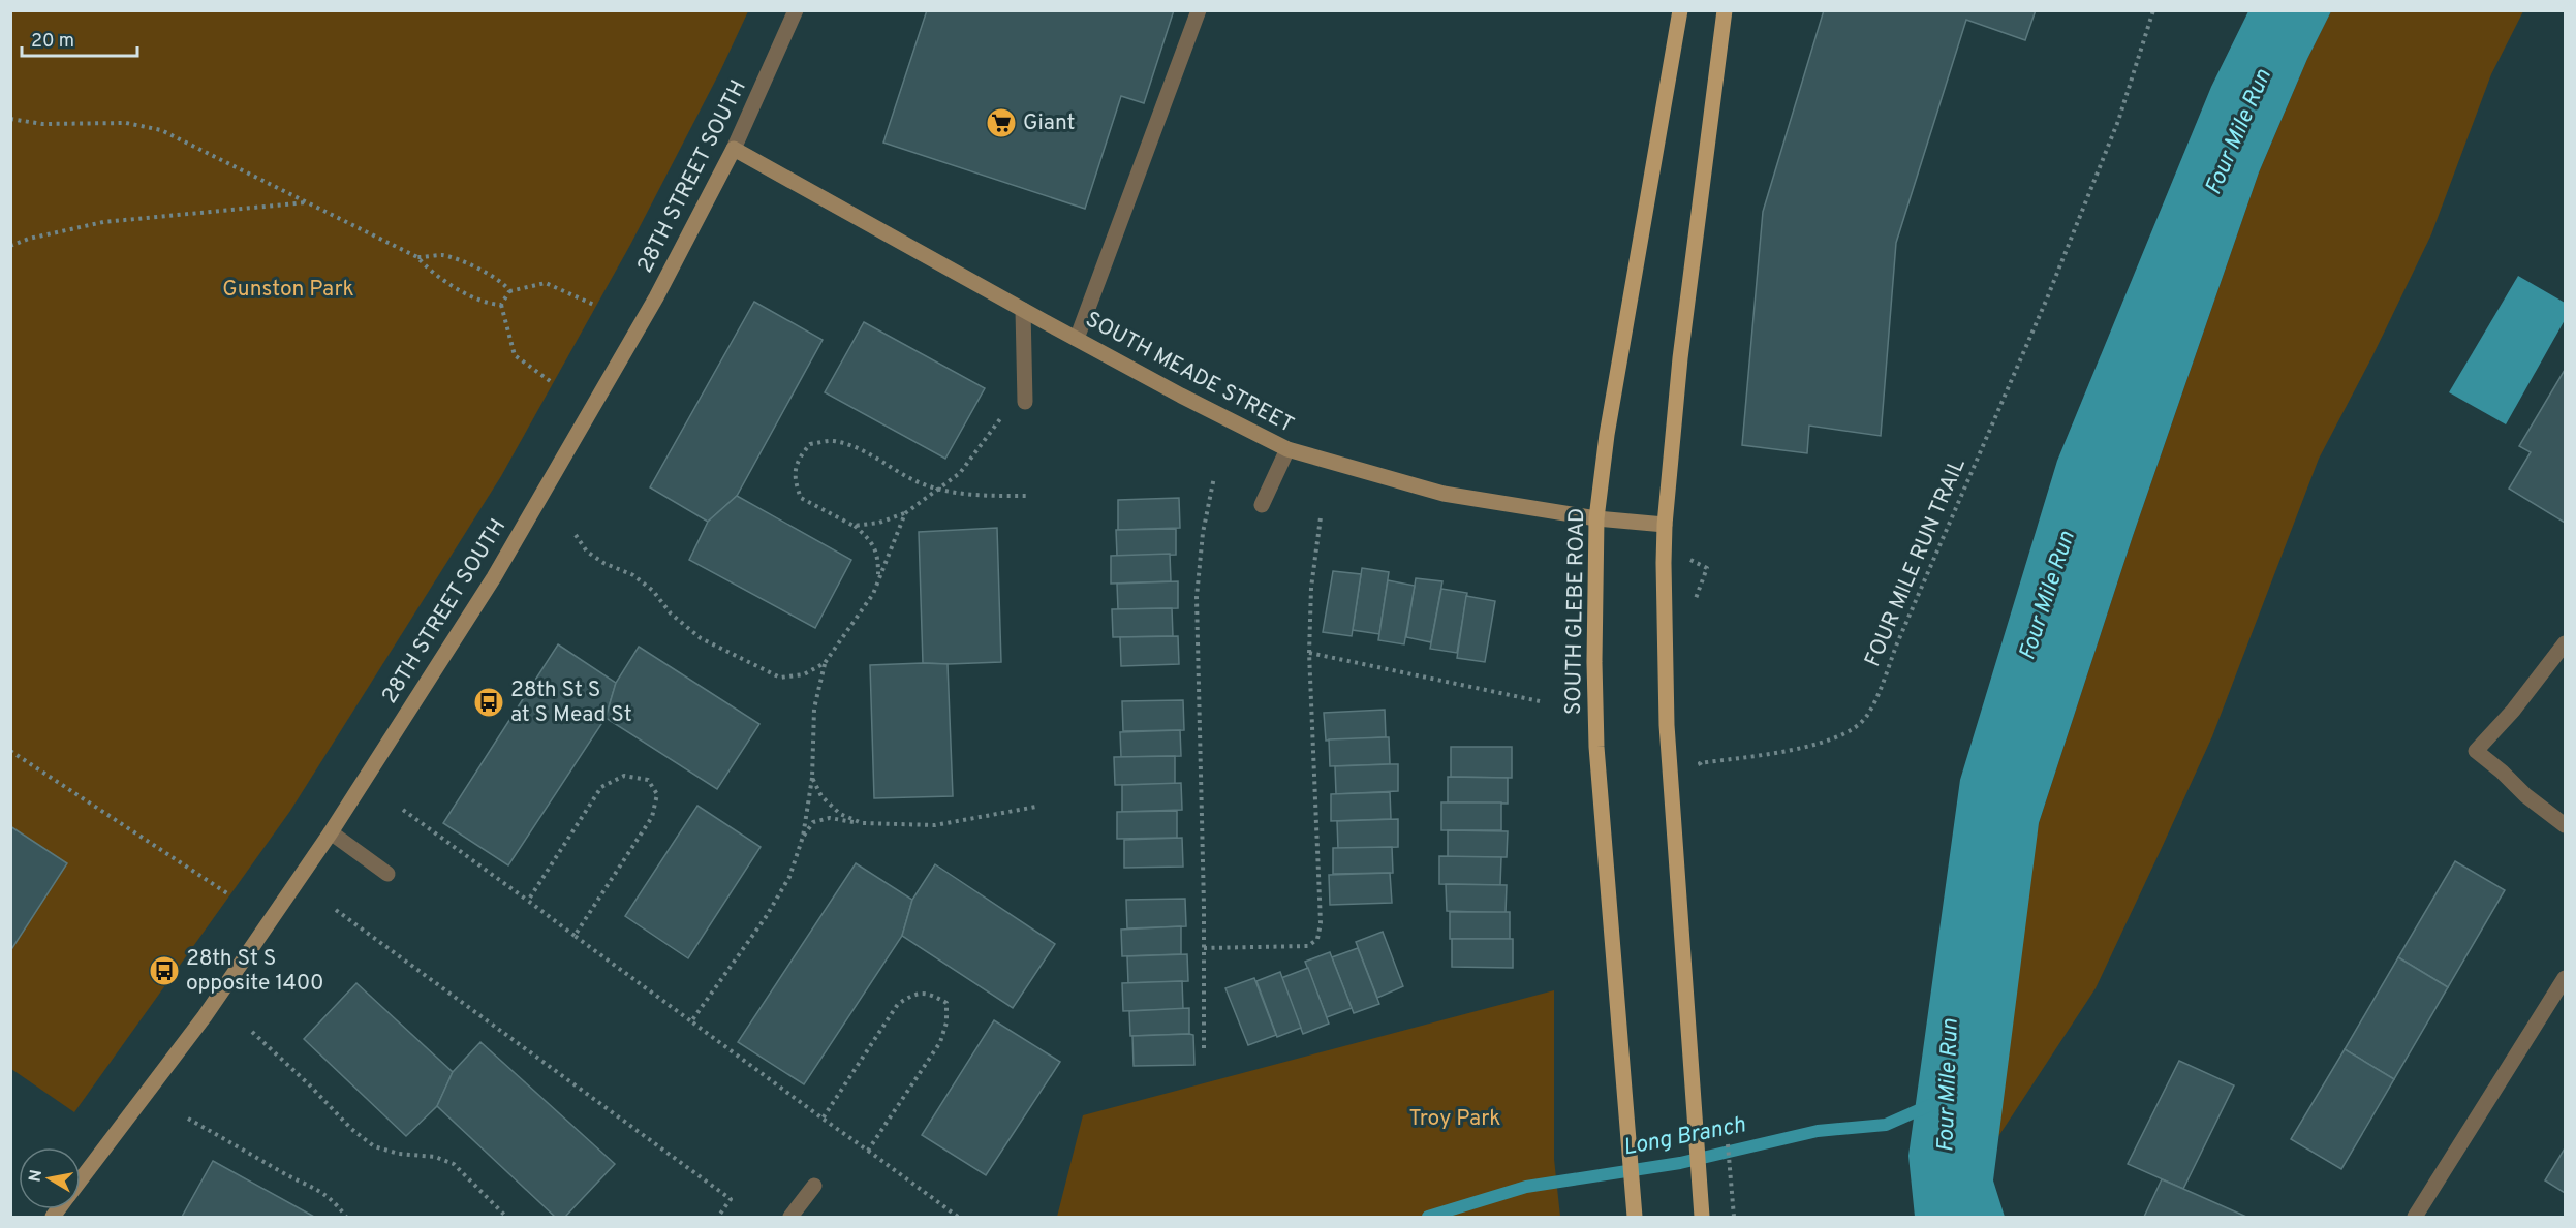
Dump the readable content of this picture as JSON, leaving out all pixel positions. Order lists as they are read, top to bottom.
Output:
{
  "streets": {
    "main road": ["SOUTH GLEBE ROAD"],
    "street": ["28TH STREET SOUTH", "SOUTH MEADE STREET"],
    "path": ["FOUR MILE RUN TRAIL"]
  },
  "crossings": [
    ["28TH STREET SOUTH", "SOUTH MEADE STREET"],
    ["SOUTH MEADE STREET", "SOUTH GLEBE ROAD"]
  ],
  "water": ["Four Mile Run", "Long Branch"],
  "parks": ["Gunston Park", "Troy Park"],
  "places": {
    "supermarket": ["Giant"],
    "bus stop": ["28th St S at S Mead St", "28th St S opposite 1400"]
  },
  "scale_bar": "20 m",
  "north": "left"
}
